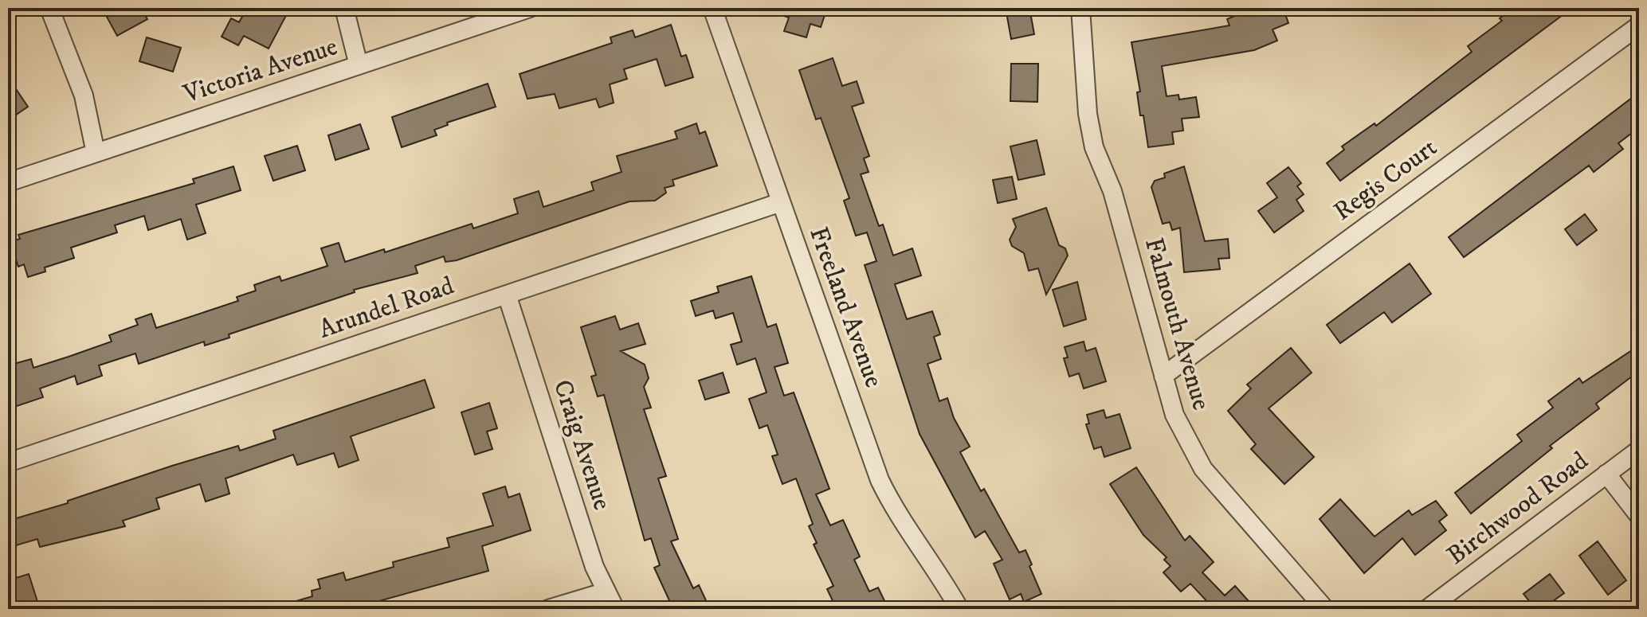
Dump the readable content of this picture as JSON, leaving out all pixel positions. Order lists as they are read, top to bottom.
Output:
{
  "streets": {
    "street": [
      "Victoria Avenue",
      "Regis Court",
      "Freeland Avenue",
      "Arundel Road",
      "Falmouth Avenue",
      "Craig Avenue",
      "Birchwood Road"
    ]
  },
  "crossings": [
    ["Regis Court", "Falmouth Avenue"],
    ["Freeland Avenue", "Arundel Road"],
    ["Arundel Road", "Craig Avenue"]
  ]
}
